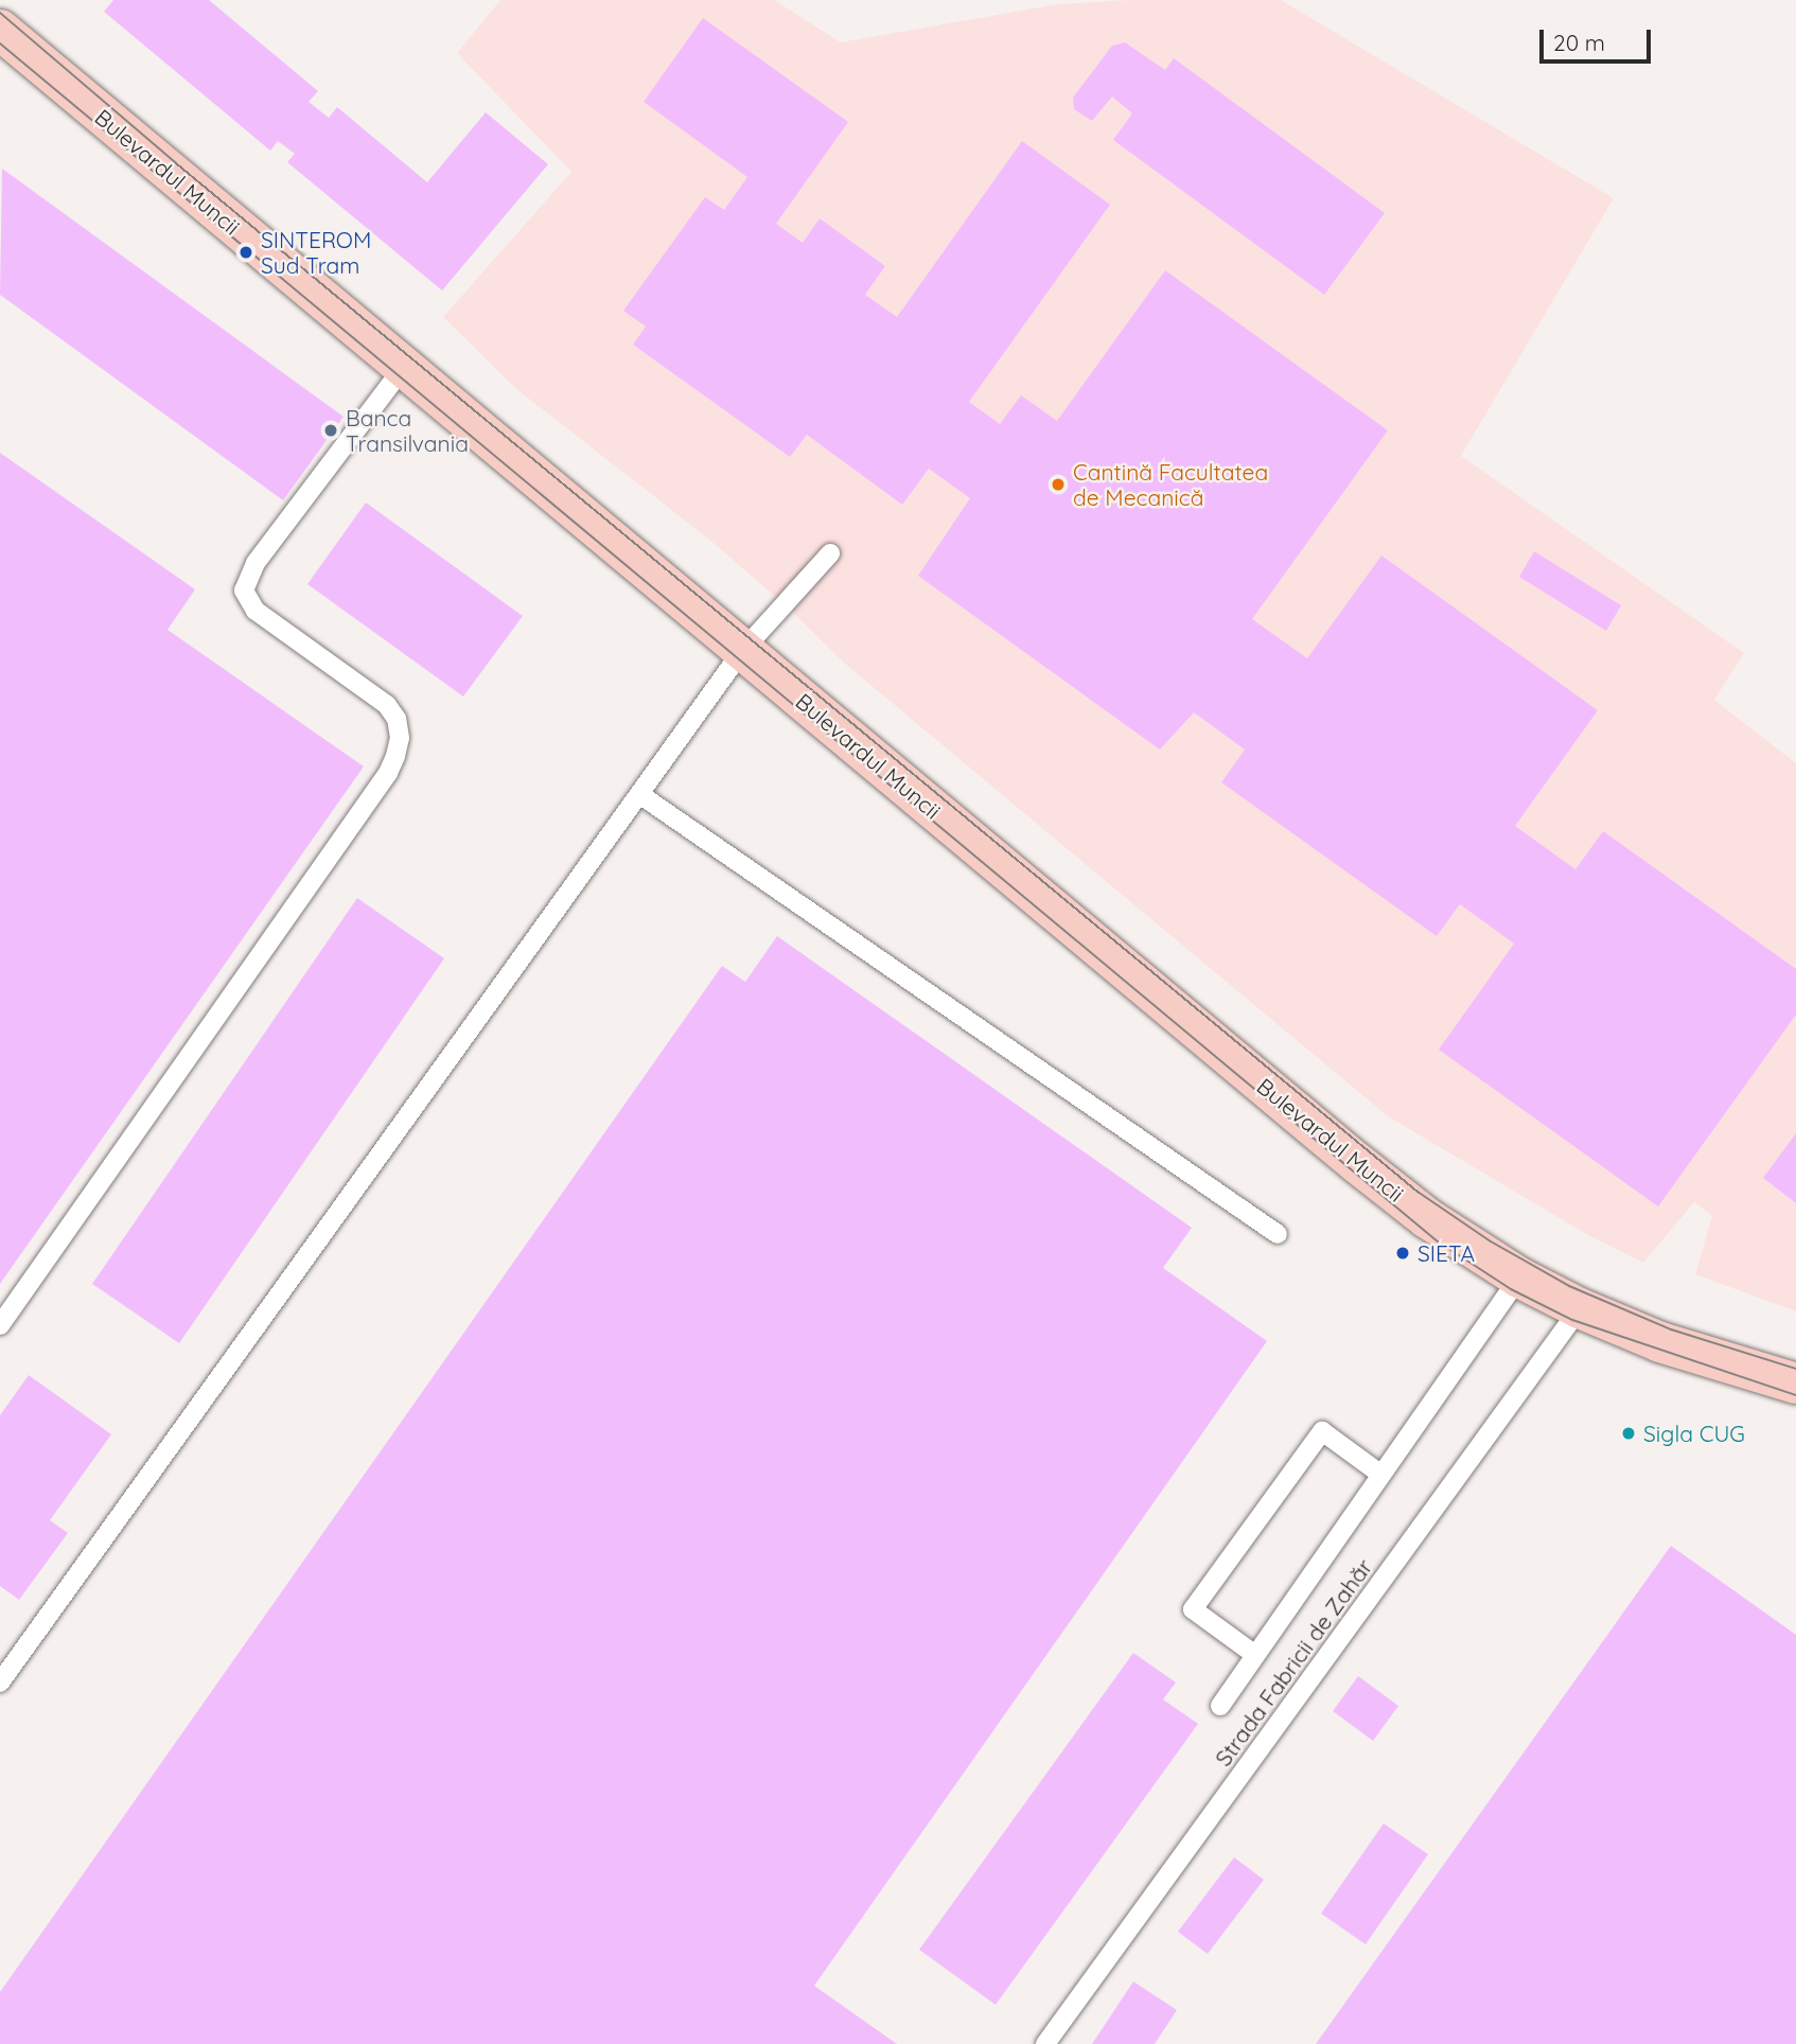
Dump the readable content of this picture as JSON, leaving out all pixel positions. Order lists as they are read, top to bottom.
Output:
{
  "streets": {
    "main road": ["Bulevardul Muncii"],
    "lane": ["Strada Fabricii de Zahăr"]
  },
  "crossings": [
    ["Bulevardul Muncii", "Strada Fabricii de Zahăr"]
  ],
  "places": [
    "SINTEROM Sud Tram",
    "Banca Transilvania",
    "Cantină Facultatea de Mecanică",
    "SIETA",
    "Sigla CUG"
  ],
  "scale_bar": "20 m"
}
